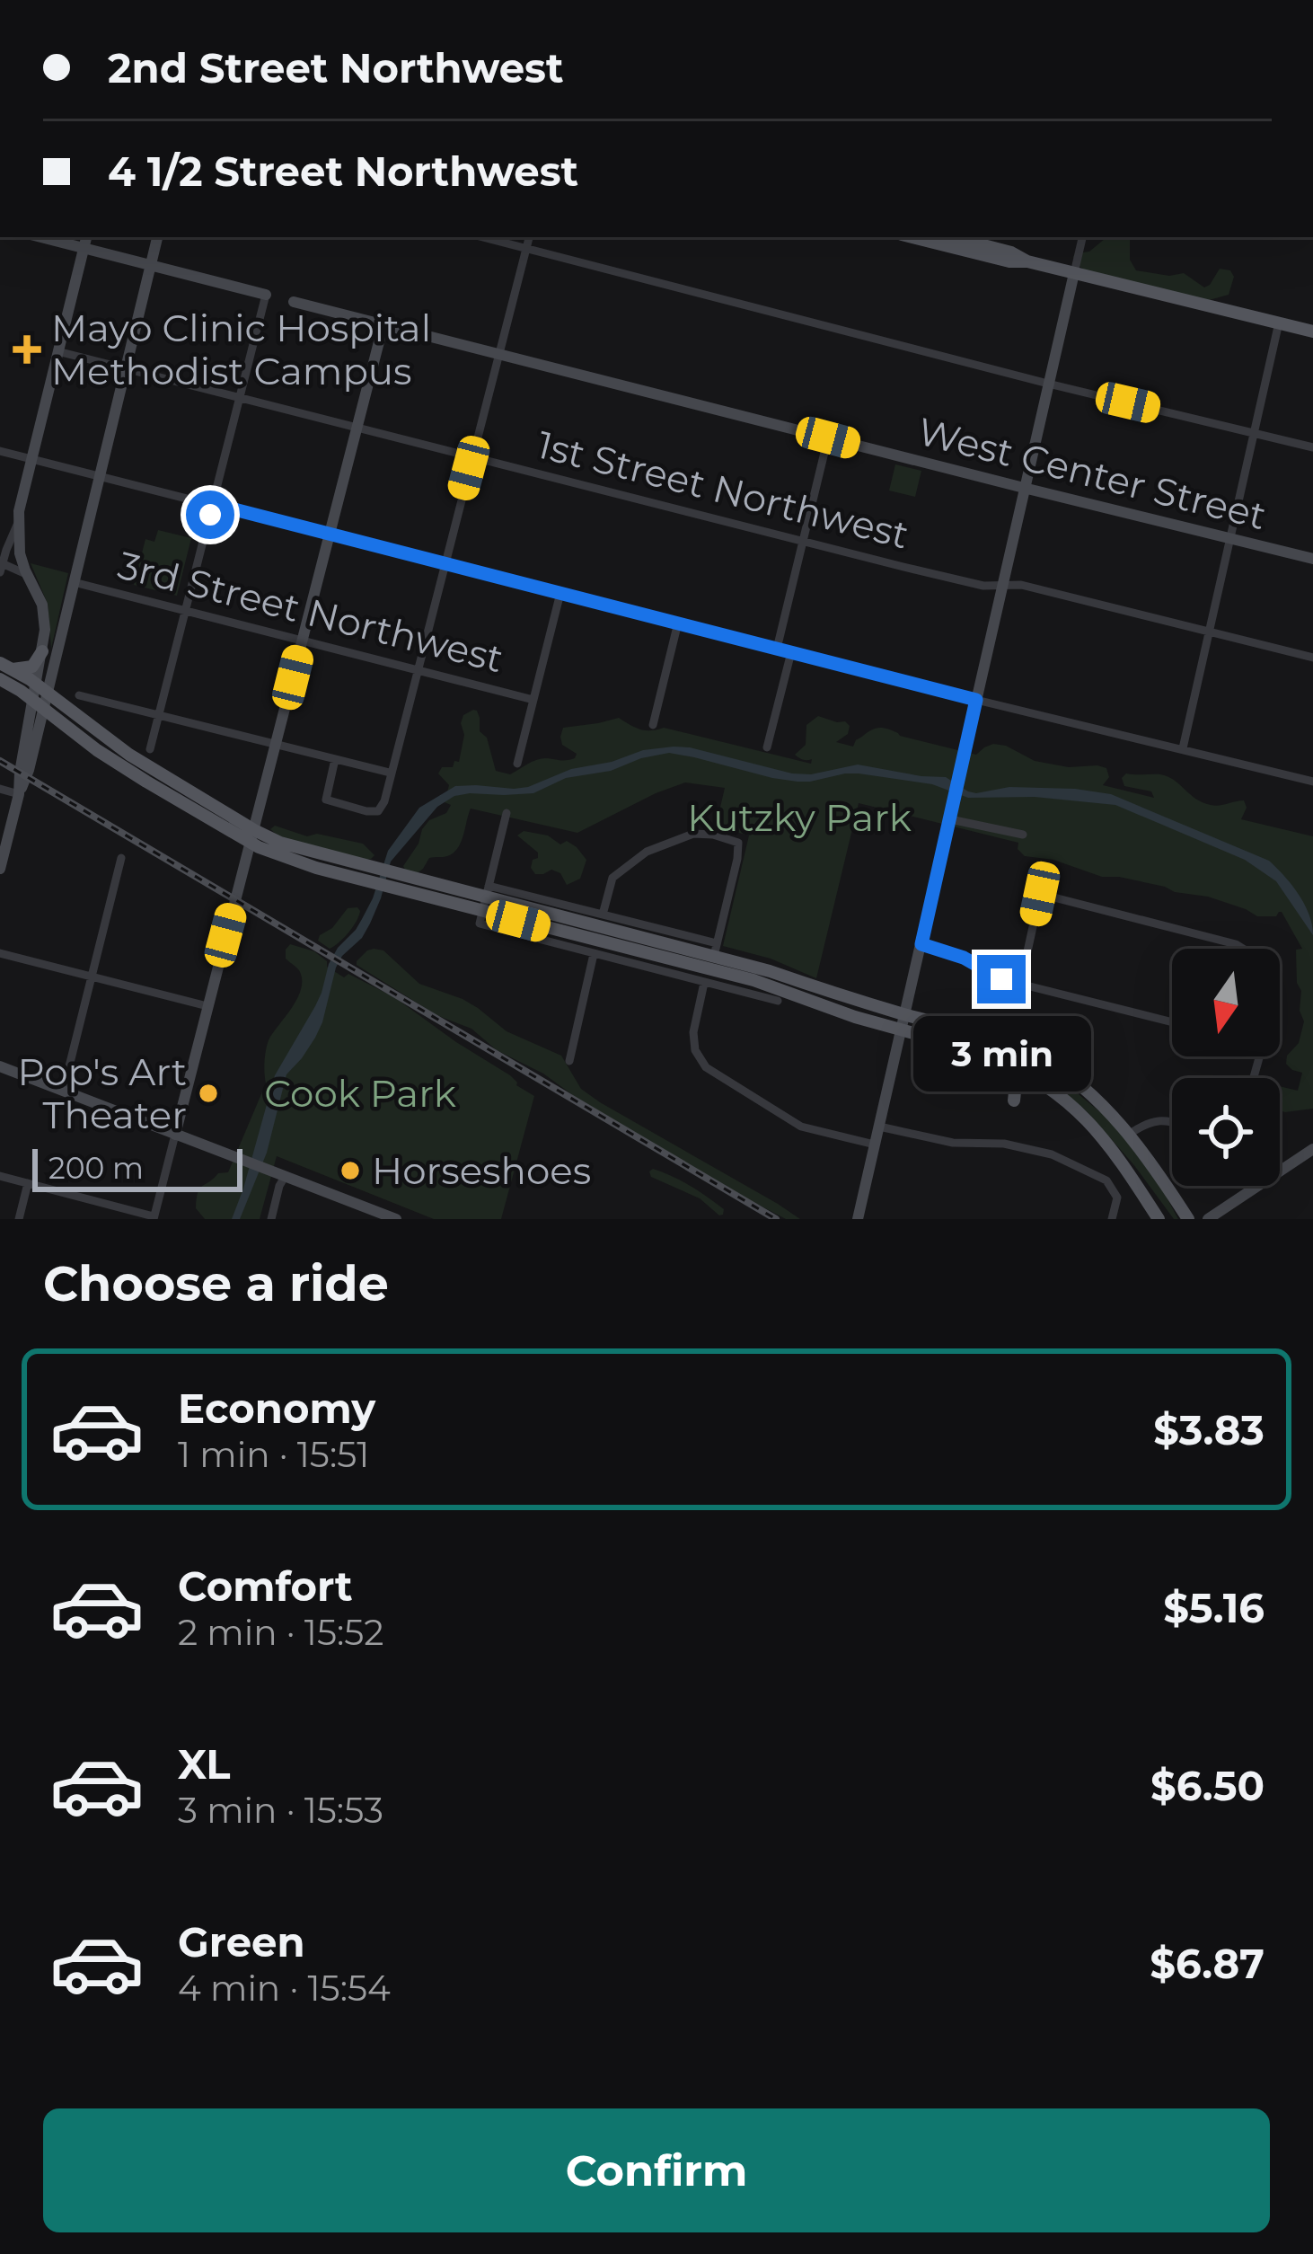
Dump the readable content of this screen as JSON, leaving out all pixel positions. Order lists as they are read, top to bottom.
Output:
{
  "streets": {
    "main road": ["West Center Street"],
    "street": ["1st Street Northwest", "3rd Street Northwest"]
  },
  "parks": ["Kutzky Park", "Cook Park"],
  "places": {
    "health": ["Mayo Clinic Hospital Methodist Campus"],
    "other": ["Pop's Art Theater", "Horseshoes"]
  },
  "scale_bar": "200 m",
  "north": "bottom",
  "page": {
    "banner": ["2nd Street Northwest", "4 1/2 Street Northwest"],
    "bubble": "3 min",
    "scale": "200 m",
    "heading": "Choose a ride",
    "list": [
      {
        "name": "Economy",
        "note": "1 min · 15:51",
        "value": "$3.83"
      },
      {
        "name": "Comfort",
        "note": "2 min · 15:52",
        "value": "$5.16"
      },
      {
        "name": "XL",
        "note": "3 min · 15:53",
        "value": "$6.50"
      },
      {
        "name": "Green",
        "note": "4 min · 15:54",
        "value": "$6.87"
      }
    ],
    "buttons": "Confirm"
  }
}
